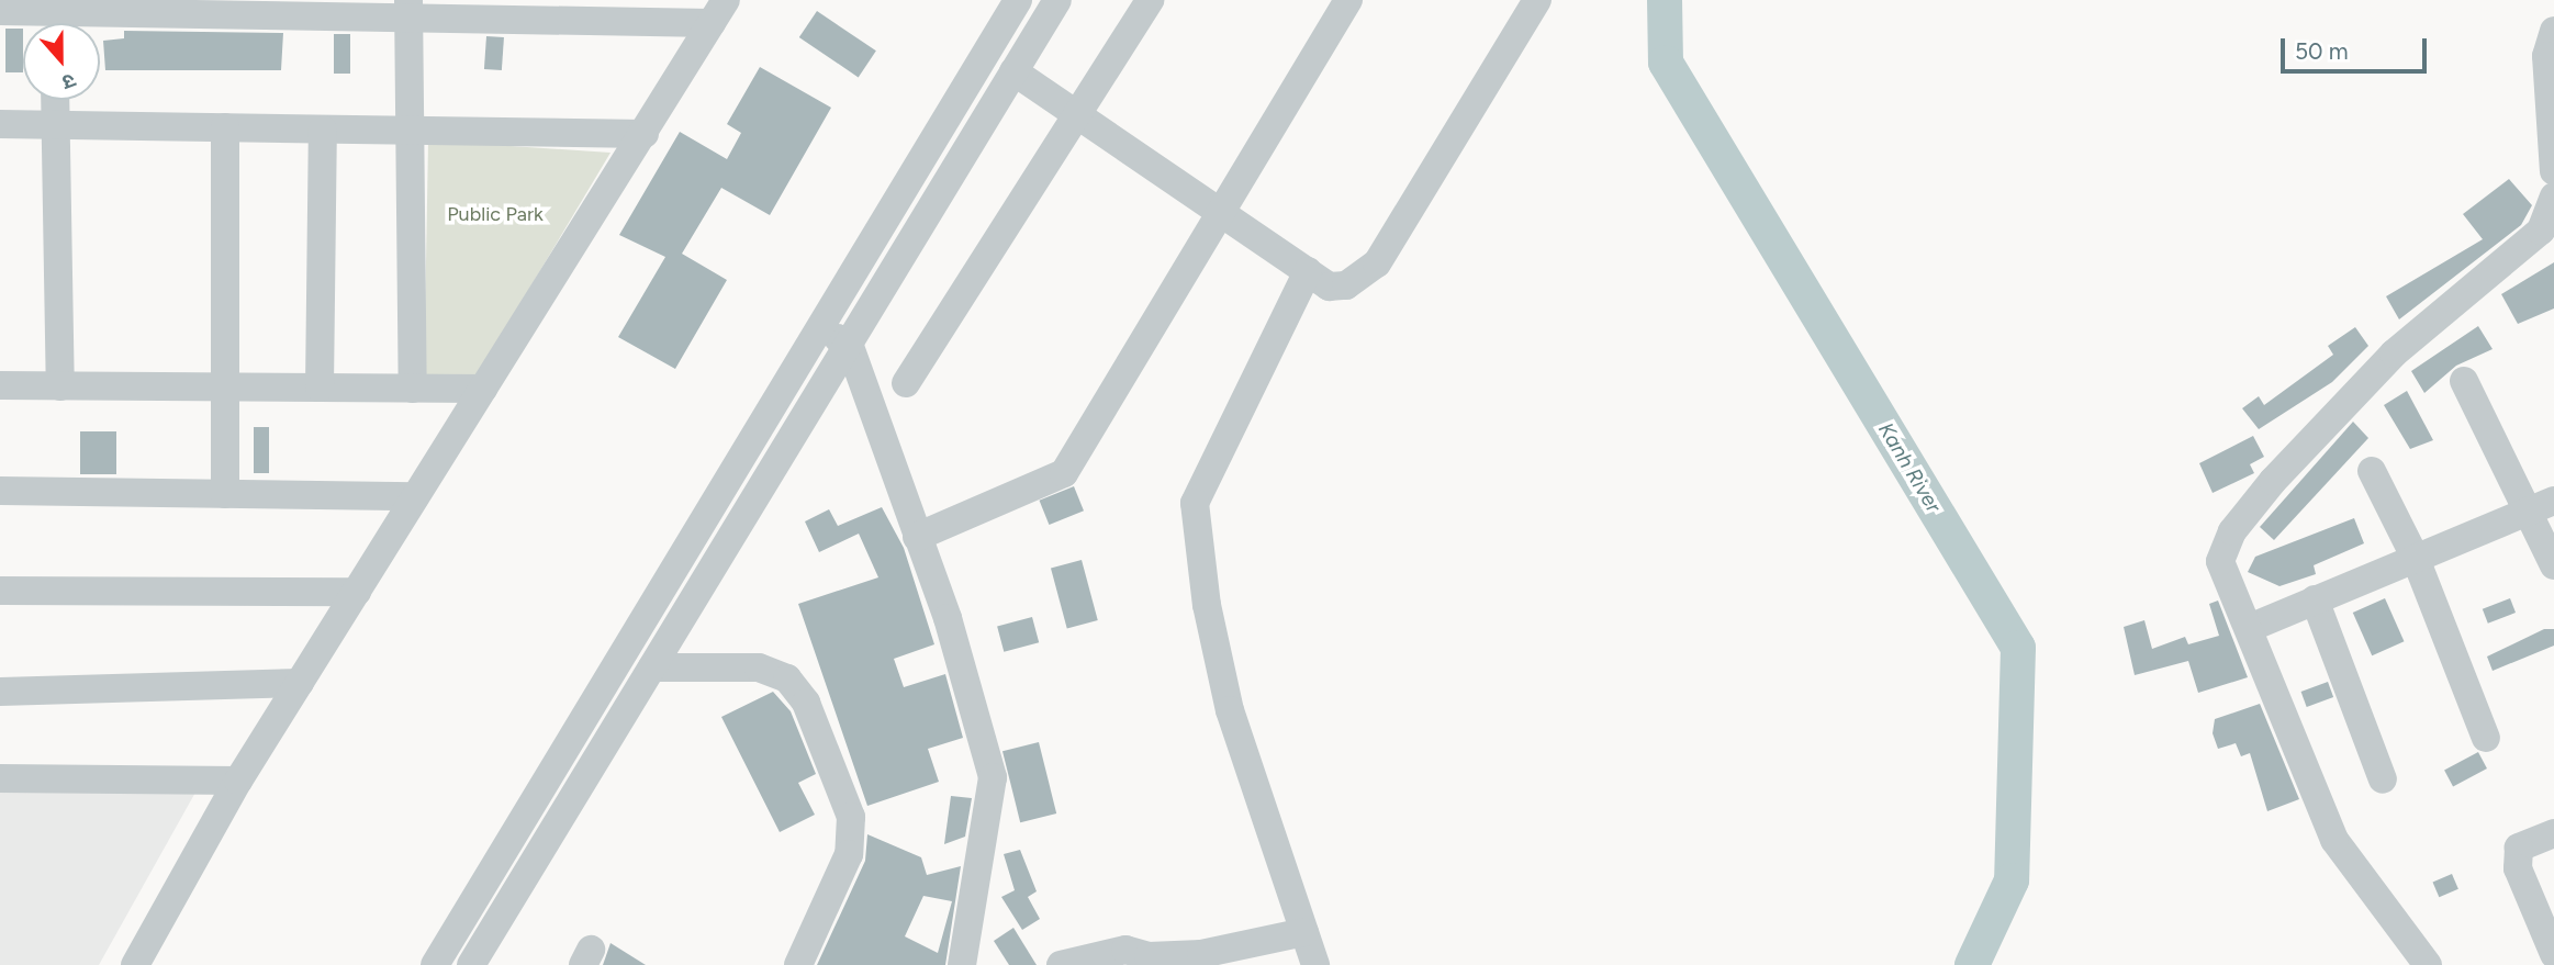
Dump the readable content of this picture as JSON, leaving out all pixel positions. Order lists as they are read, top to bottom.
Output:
{
  "water": ["Kanh River"],
  "parks": ["Public Park"],
  "scale_bar": "50 m",
  "north": "bottom"
}
